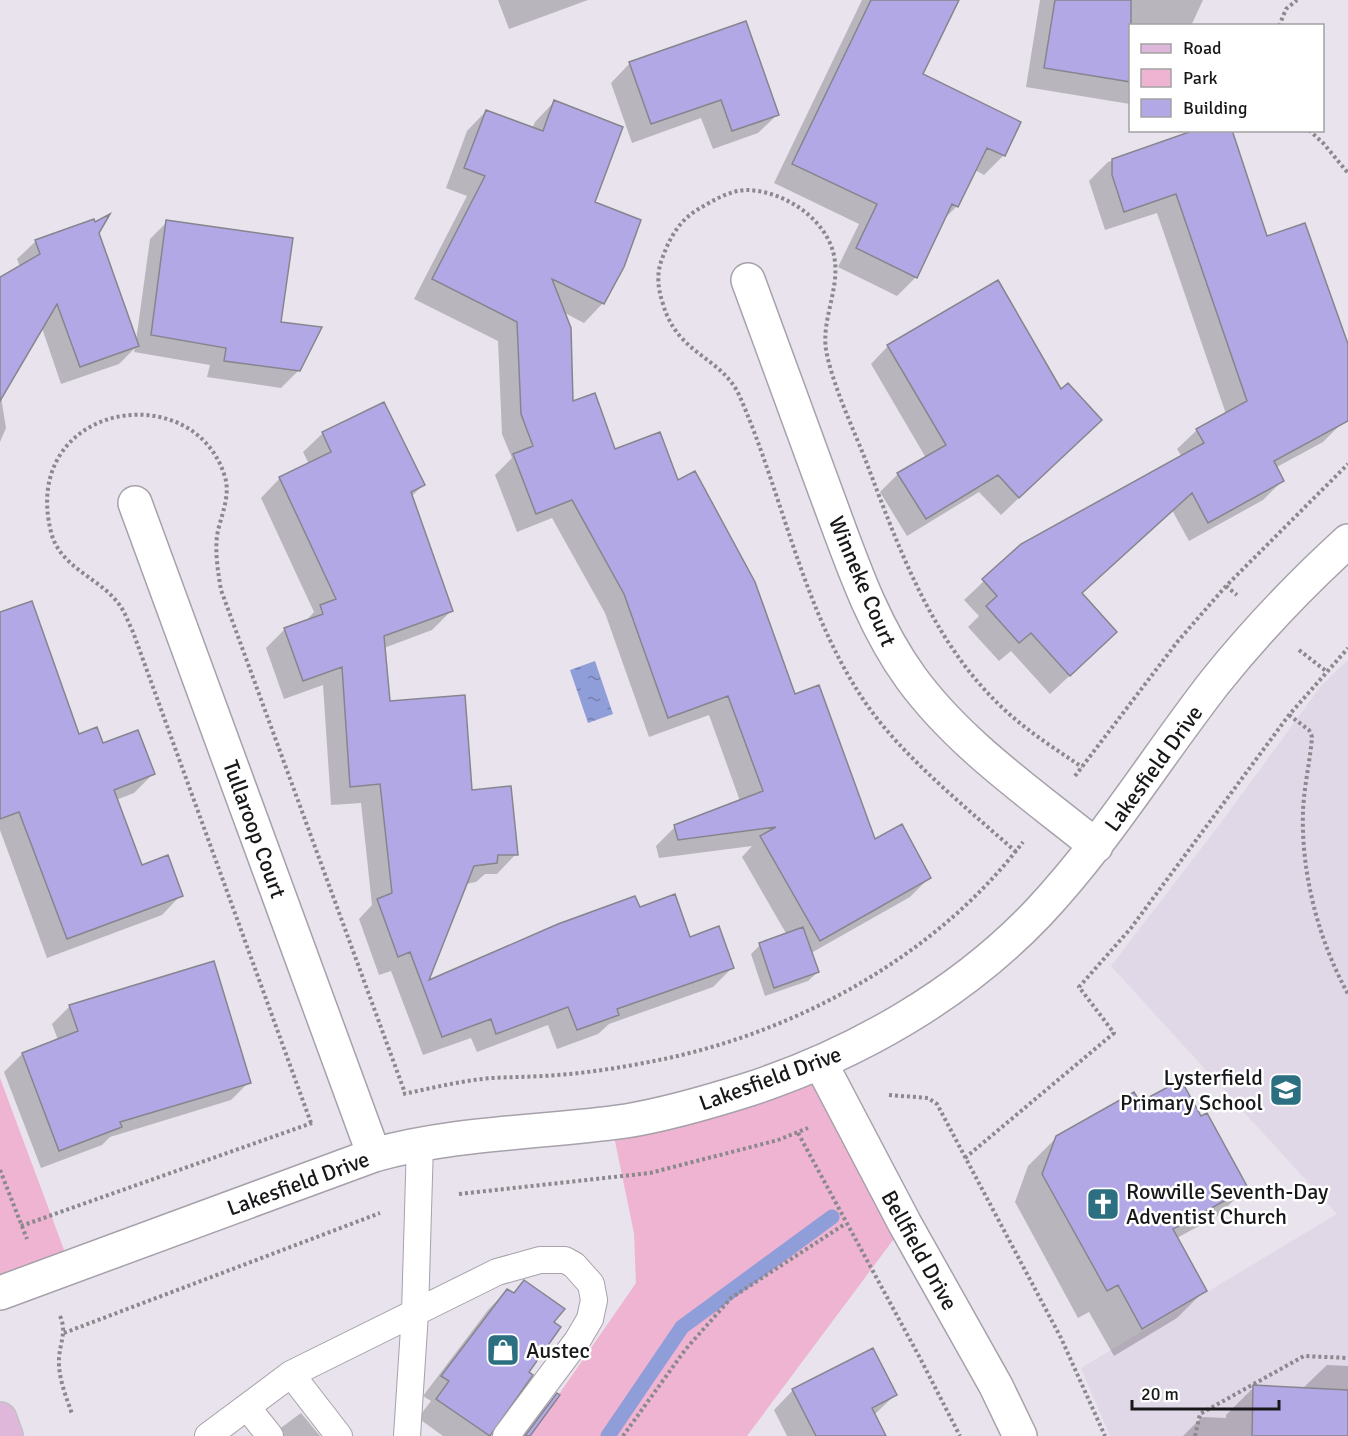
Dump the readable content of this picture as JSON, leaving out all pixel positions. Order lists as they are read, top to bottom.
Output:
{
  "streets": {
    "street": [
      "Winneke Court",
      "Lakesfield Drive",
      "Tullaroop Court",
      "Bellfield Drive"
    ]
  },
  "crossings": [
    ["Winneke Court", "Lakesfield Drive"],
    ["Lakesfield Drive", "Tullaroop Court"],
    ["Lakesfield Drive", "Bellfield Drive"]
  ],
  "places": {
    "school or university": ["Lysterfield Primary School"],
    "church": ["Rowville Seventh-Day Adventist Church"],
    "shop": ["Austec"]
  },
  "legend": ["Road", "Park", "Building"],
  "scale_bar": "20 m"
}
